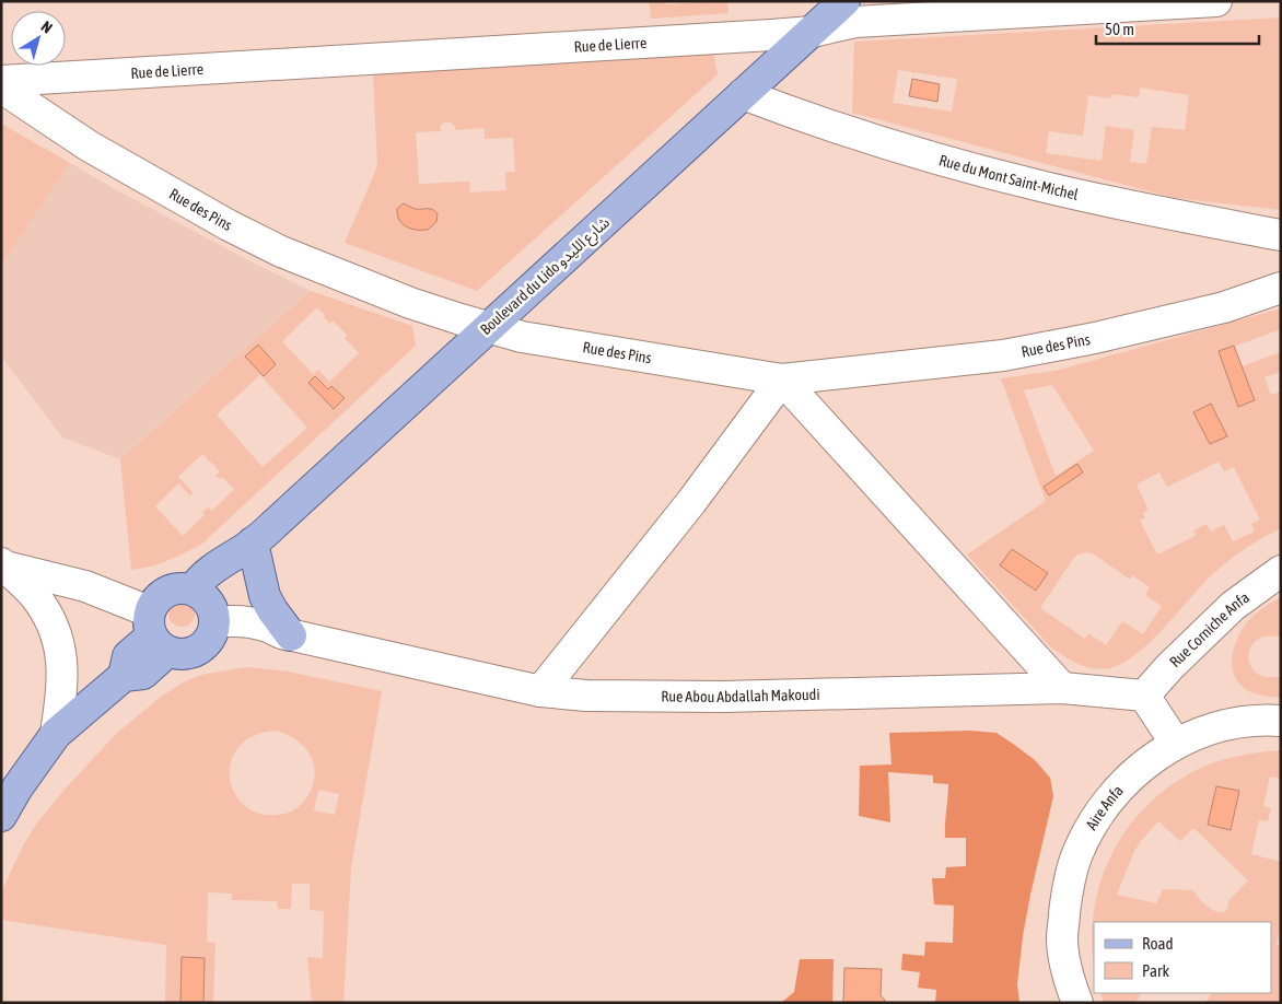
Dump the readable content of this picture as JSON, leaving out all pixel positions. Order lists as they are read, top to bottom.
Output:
{
  "streets": {
    "main road": ["Boulevard du Lido شارع الليدو"],
    "street": [
      "Rue de Lierre",
      "Rue du Mont Saint-Michel",
      "Rue des Pins",
      "Rue Corniche Anfa",
      "Rue Abou Abdallah Makoudi",
      "Aire Anfa"
    ]
  },
  "crossings": [
    ["Rue de Lierre", "Boulevard du Lido شارع الليدو"],
    ["Rue du Mont Saint-Michel", "Boulevard du Lido شارع الليدو"],
    ["Rue des Pins", "Boulevard du Lido شارع الليدو"],
    ["Boulevard du Lido شارع الليدو", "Rue Abou Abdallah Makoudi"],
    ["Rue Corniche Anfa", "Rue Abou Abdallah Makoudi"]
  ],
  "legend": ["Road", "Park"],
  "scale_bar": "50 m",
  "north": "top right"
}
